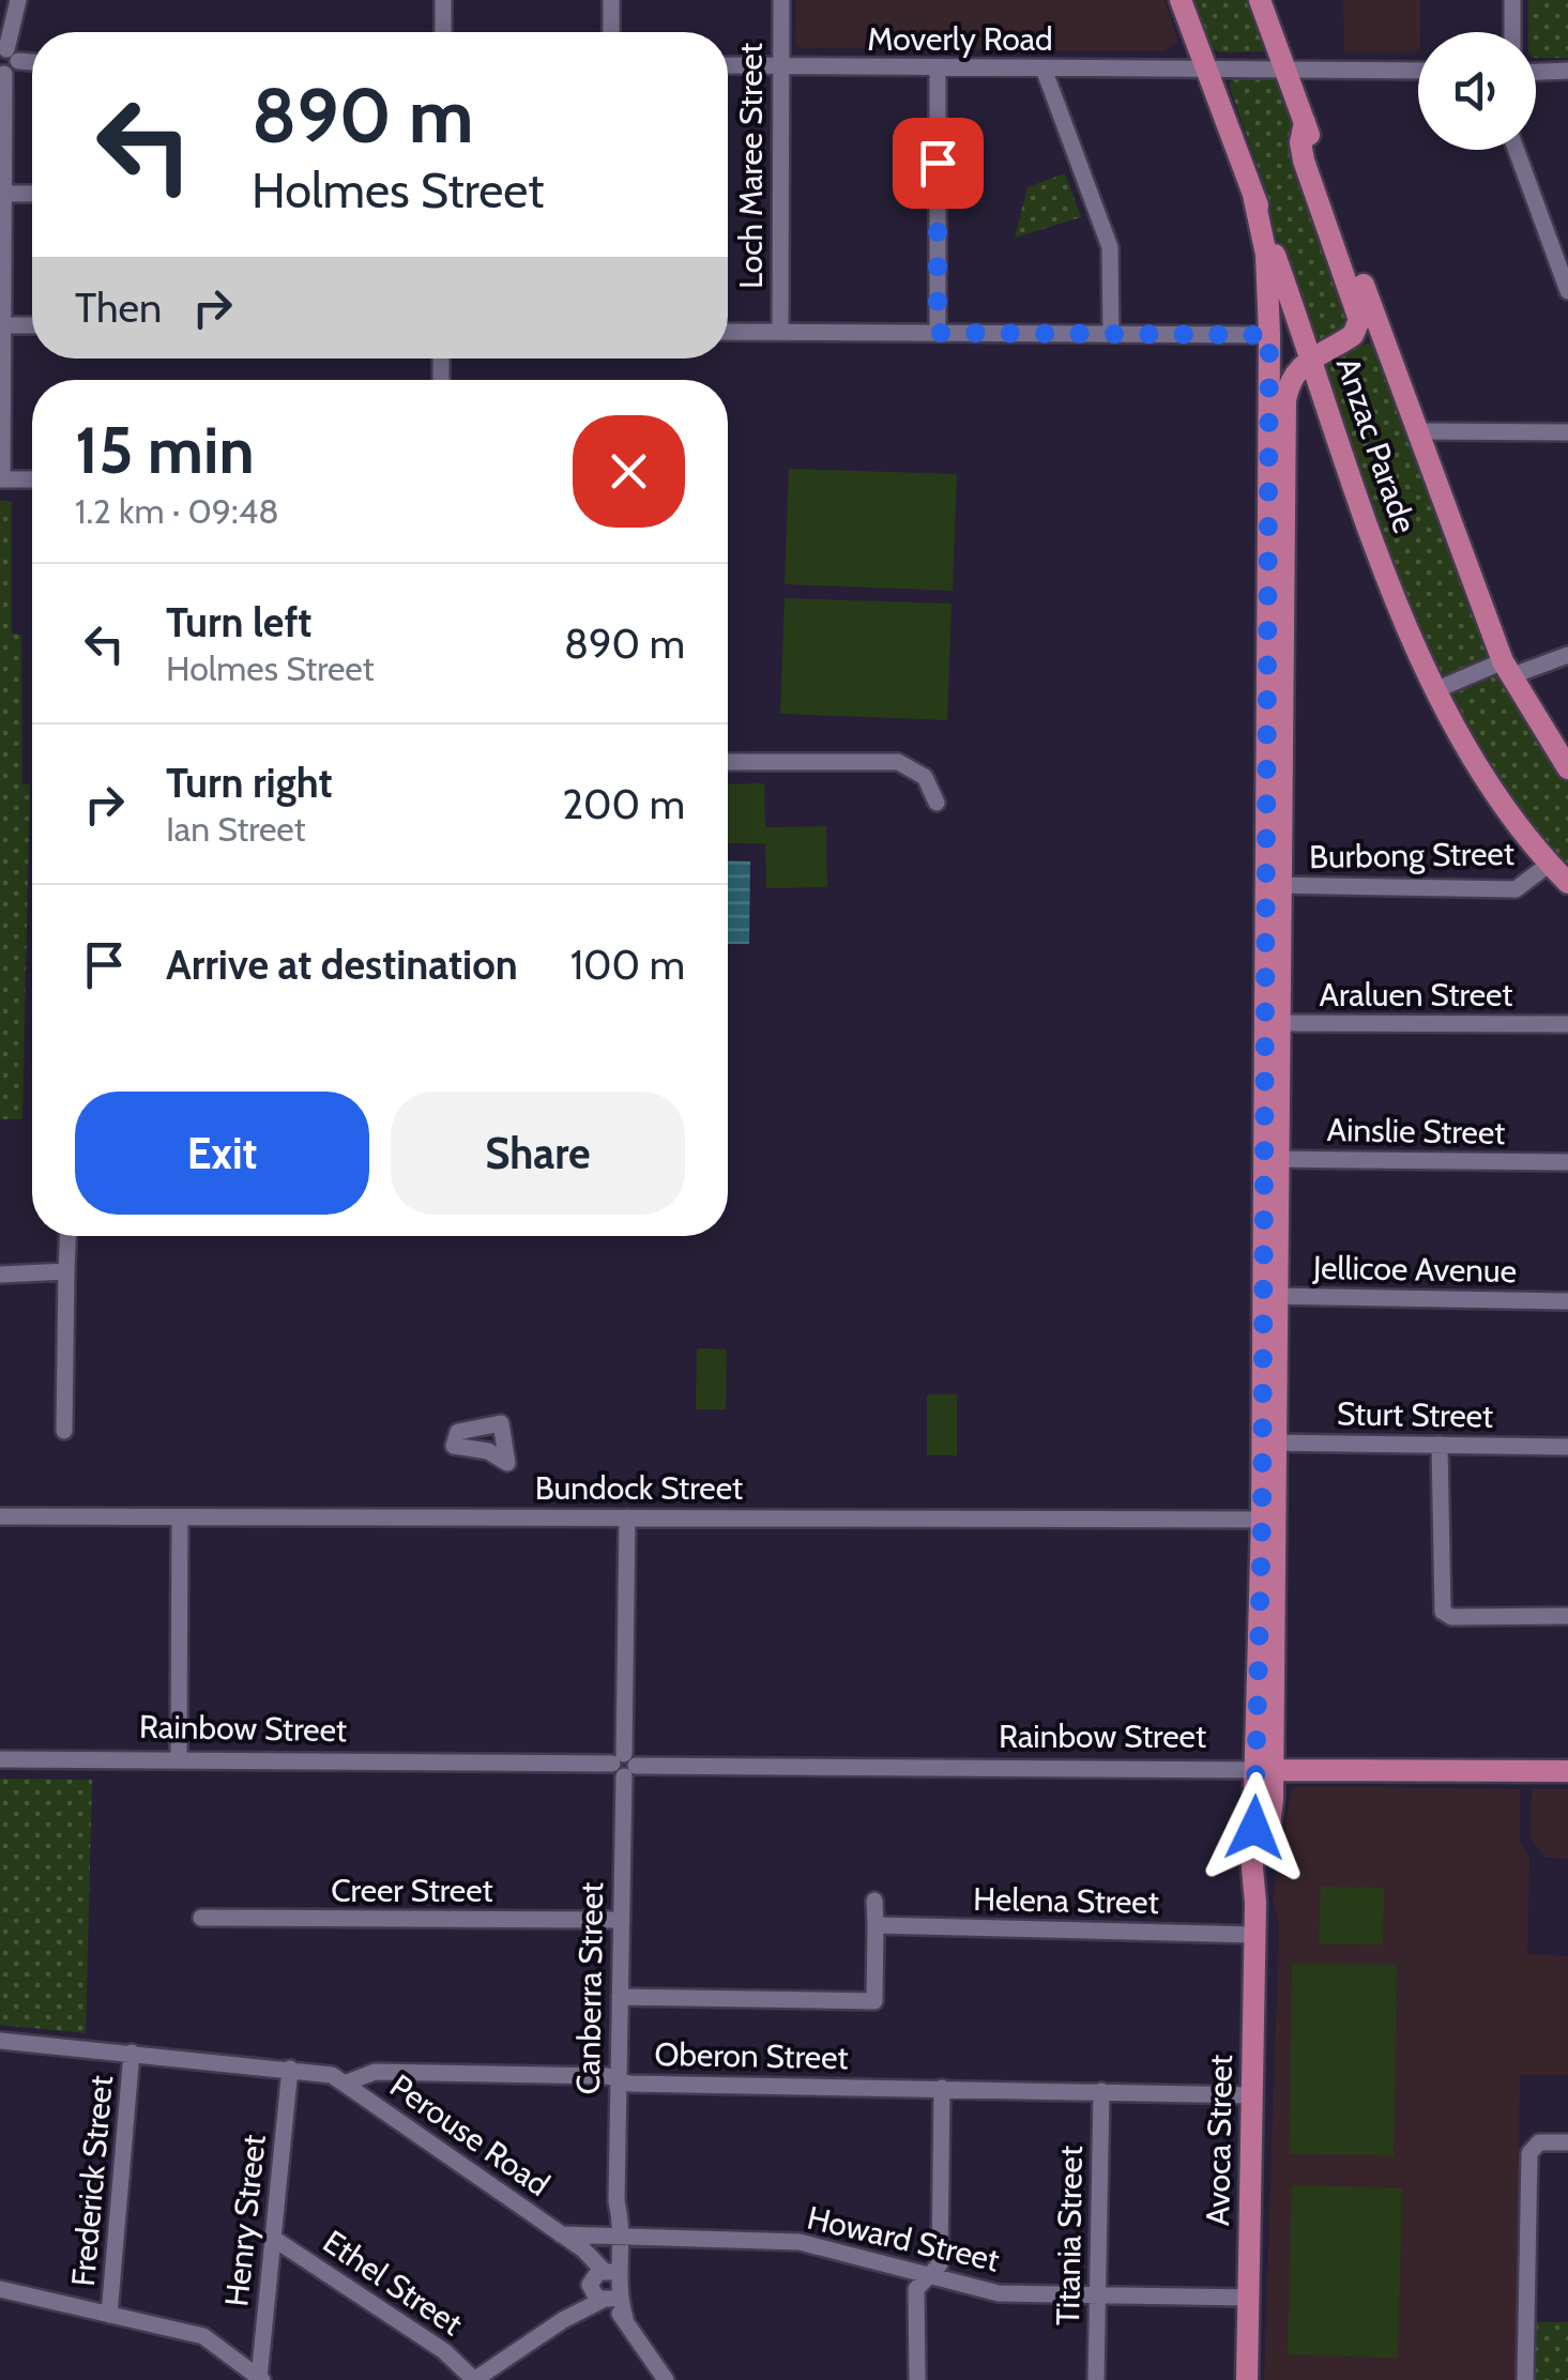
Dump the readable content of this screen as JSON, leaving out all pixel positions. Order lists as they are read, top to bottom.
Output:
{
  "streets": {
    "main road": ["Anzac Parade", "Rainbow Street", "Avoca Street"],
    "street": [
      "Moverly Road",
      "Loch Maree Street",
      "Burbong Street",
      "Araluen Street",
      "Ainslie Street",
      "Jellicoe Avenue",
      "Sturt Street",
      "Bundock Street",
      "Creer Street",
      "Helena Street",
      "Canberra Street",
      "Oberon Street",
      "Perouse Road",
      "Frederick Street",
      "Henry Street",
      "Titania Street",
      "Howard Street",
      "Ethel Street"
    ]
  },
  "crossings": [
    ["Moverly Road", "Loch Maree Street"],
    ["Moverly Road", "Anzac Parade"],
    ["Anzac Parade", "Burbong Street"],
    ["Anzac Parade", "Avoca Street"],
    ["Burbong Street", "Avoca Street"],
    ["Araluen Street", "Avoca Street"],
    ["Ainslie Street", "Avoca Street"],
    ["Jellicoe Avenue", "Avoca Street"],
    ["Sturt Street", "Avoca Street"],
    ["Bundock Street", "Canberra Street"],
    ["Bundock Street", "Avoca Street"],
    ["Rainbow Street", "Canberra Street"],
    ["Rainbow Street", "Avoca Street"],
    ["Creer Street", "Canberra Street"],
    ["Helena Street", "Avoca Street"],
    ["Canberra Street", "Oberon Street"],
    ["Canberra Street", "Perouse Road"],
    ["Canberra Street", "Howard Street"],
    ["Oberon Street", "Perouse Road"],
    ["Oberon Street", "Avoca Street"],
    ["Oberon Street", "Frederick Street"],
    ["Oberon Street", "Henry Street"],
    ["Oberon Street", "Titania Street"],
    ["Perouse Road", "Howard Street"],
    ["Avoca Street", "Howard Street"],
    ["Henry Street", "Ethel Street"],
    ["Titania Street", "Howard Street"]
  ],
  "page": {
    "turn": ["890 m", "Holmes Street"],
    "then": "Then",
    "heading": ["15 min", "1.2 km · 09:48"],
    "list": [
      {
        "name": "Turn left",
        "note": "Holmes Street",
        "value": "890 m"
      },
      {
        "name": "Turn right",
        "note": "Ian Street",
        "value": "200 m"
      },
      {
        "name": "Arrive at destination",
        "value": "100 m"
      }
    ],
    "buttons": ["Exit", "Share"]
  }
}
